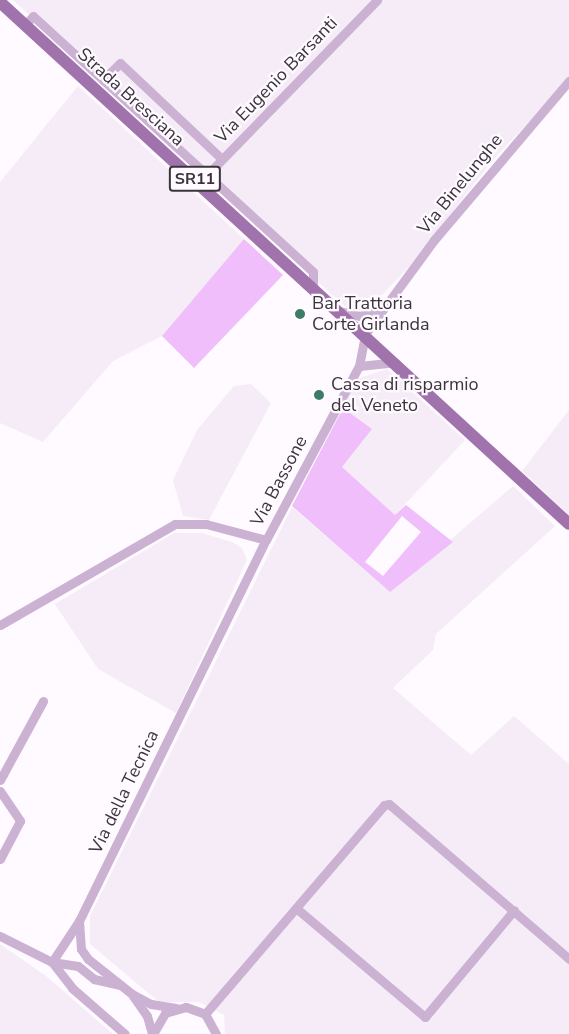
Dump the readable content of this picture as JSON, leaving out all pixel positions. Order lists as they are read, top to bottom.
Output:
{
  "streets": {
    "main road": ["Strada Bresciana", "SR11"],
    "street": [
      "Via Eugenio Barsanti",
      "Via Binelunghe",
      "Via Bassone",
      "Via della Tecnica"
    ]
  },
  "crossings": [
    ["Via Eugenio Barsanti", "Strada Bresciana"],
    ["Strada Bresciana", "Via Binelunghe"],
    ["Strada Bresciana", "Via Bassone"],
    ["Via Binelunghe", "Via Bassone"],
    ["Via Bassone", "Via della Tecnica"]
  ],
  "places": ["Bar Trattoria Corte Girlanda", "Cassa di risparmio del Veneto"]
}
